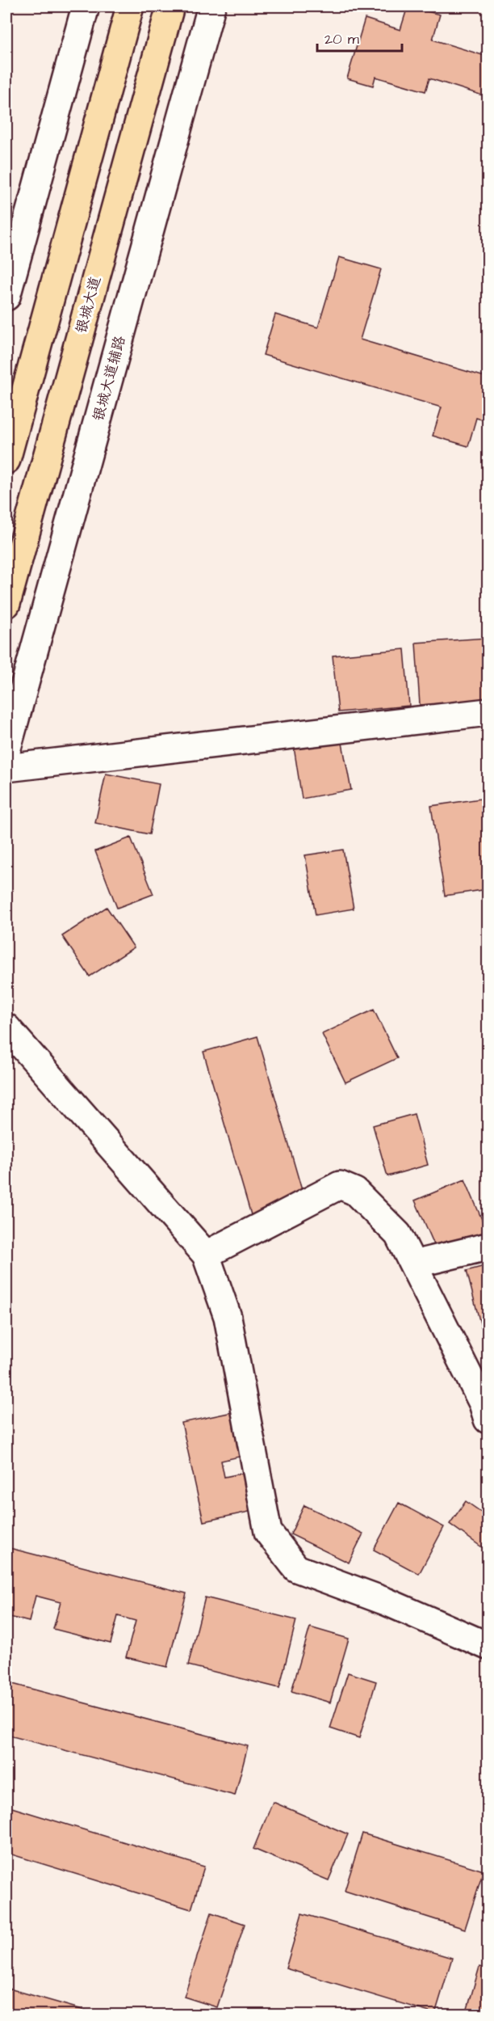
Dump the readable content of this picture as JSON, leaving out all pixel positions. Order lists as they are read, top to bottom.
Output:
{
  "streets": {
    "main road": ["银城大道"],
    "street": ["银城大道辅路"]
  },
  "scale_bar": "20 m"
}
